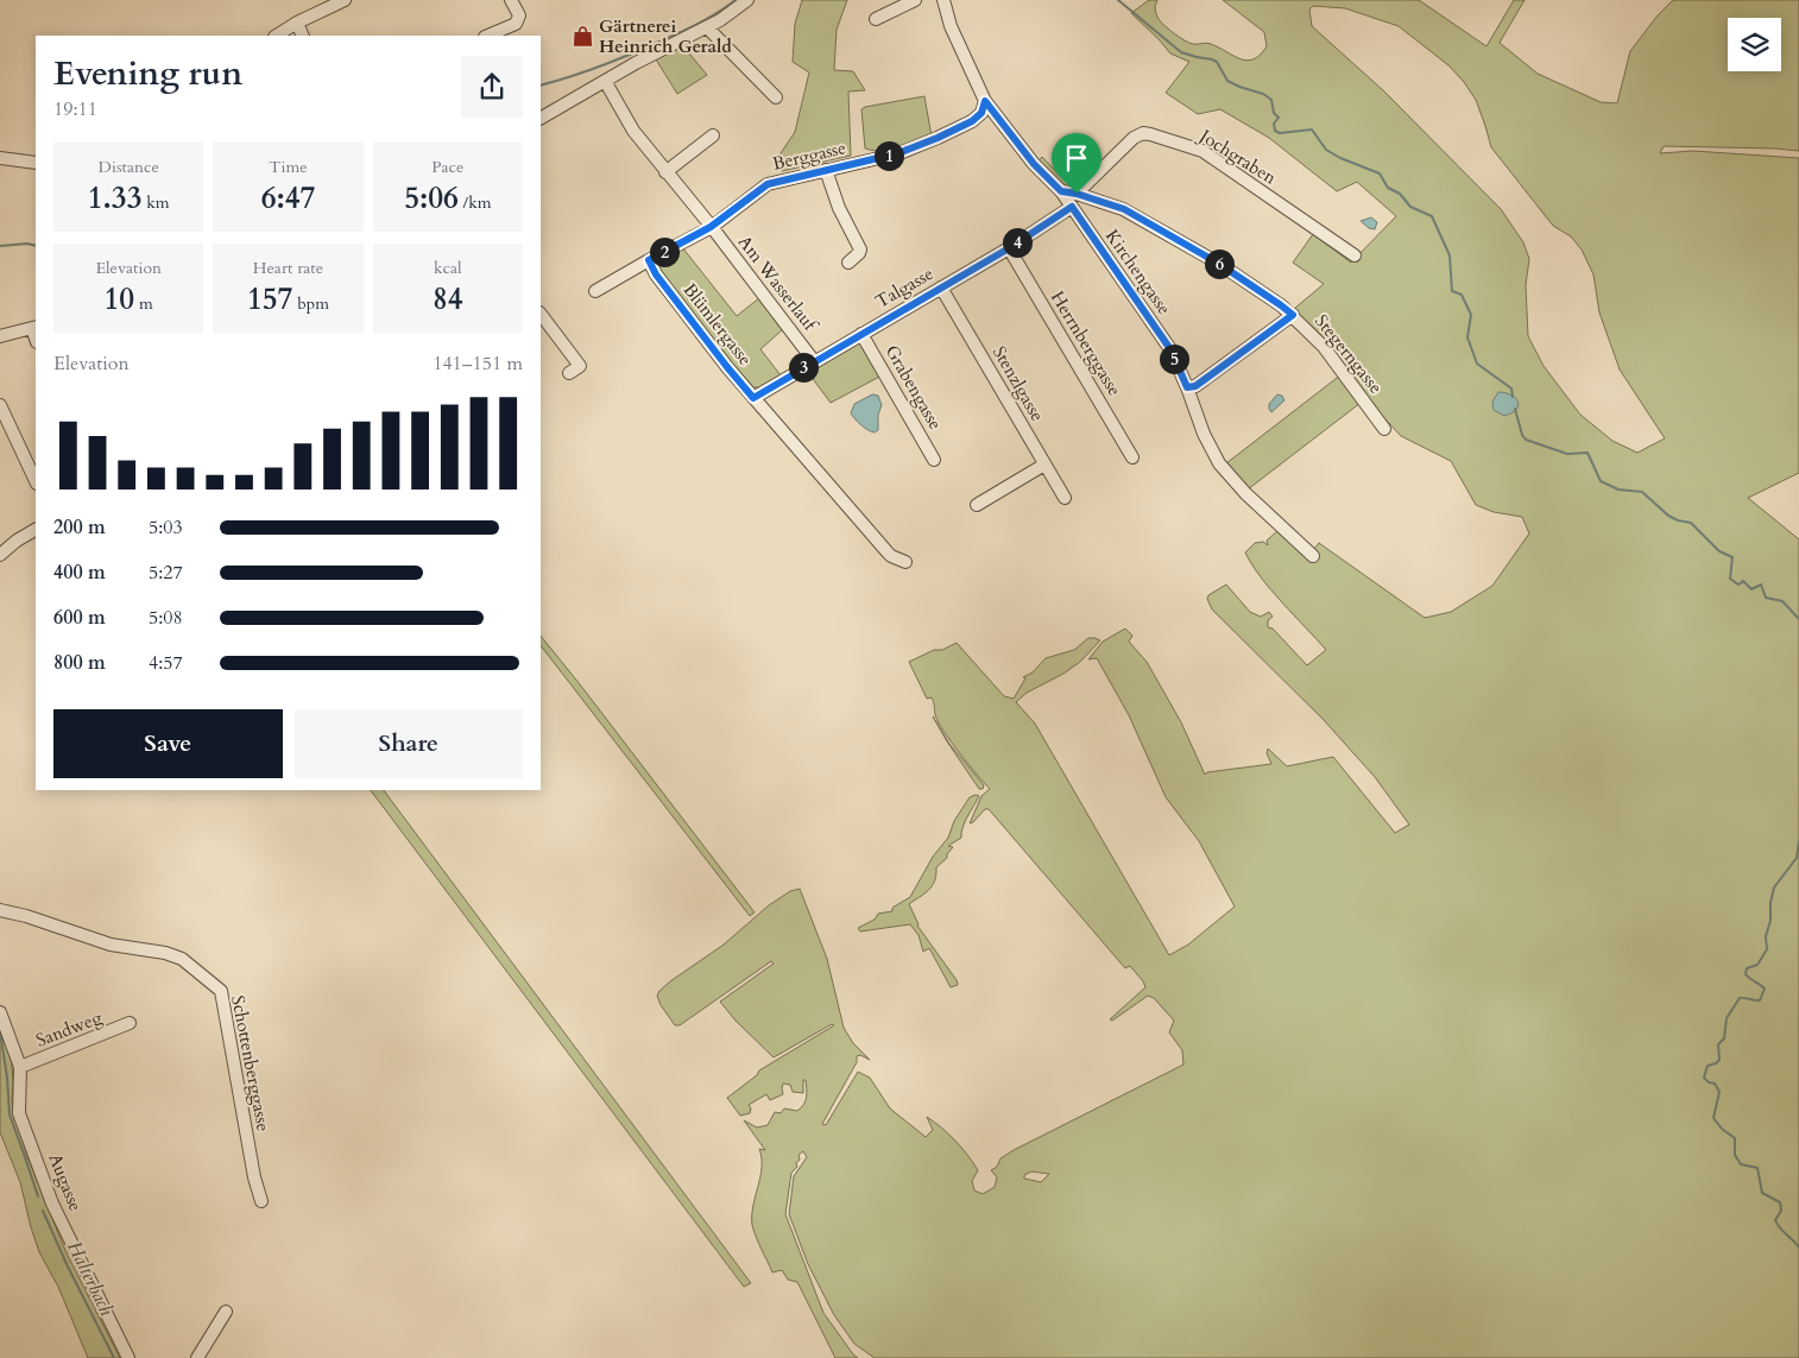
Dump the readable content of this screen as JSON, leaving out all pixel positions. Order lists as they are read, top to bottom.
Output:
{
  "streets": {
    "street": [
      "Berggasse",
      "Jochgraben",
      "Kirchengasse",
      "Am Wasserlauf",
      "Talgasse",
      "Blümlergasse",
      "Herrnberggasse",
      "Stegerngasse",
      "Stenzlgasse",
      "Grabengasse",
      "Sandweg",
      "Schottenberggasse",
      "Augasse"
    ]
  },
  "crossings": [
    ["Berggasse", "Kirchengasse"],
    ["Berggasse", "Am Wasserlauf"],
    ["Jochgraben", "Stegerngasse"],
    ["Kirchengasse", "Talgasse"],
    ["Kirchengasse", "Stegerngasse"],
    ["Am Wasserlauf", "Talgasse"],
    ["Talgasse", "Blümlergasse"],
    ["Talgasse", "Herrnberggasse"],
    ["Talgasse", "Stenzlgasse"],
    ["Talgasse", "Grabengasse"],
    ["Sandweg", "Augasse"]
  ],
  "water": ["Halterbach"],
  "places": {
    "shop": ["Gärtnerei Heinrich Gerald"]
  },
  "page": {
    "heading": ["Evening run", "19:11"],
    "stats": [
      ["Distance", "1.33 km"],
      ["Time", "6:47"],
      ["Pace", "5:06 /km"],
      ["Elevation", "10 m"],
      ["Heart rate", "157 bpm"],
      ["kcal", "84"]
    ],
    "pins": [
      "1",
      "4",
      "2",
      "6",
      "5",
      "3"
    ],
    "chart": ["Elevation", "141–151 m"],
    "list": [
      {
        "name": "200 m",
        "note": "5:03"
      },
      {
        "name": "400 m",
        "note": "5:27"
      },
      {
        "name": "600 m",
        "note": "5:08"
      },
      {
        "name": "800 m",
        "note": "4:57"
      }
    ],
    "buttons": ["Save", "Share"]
  }
}
